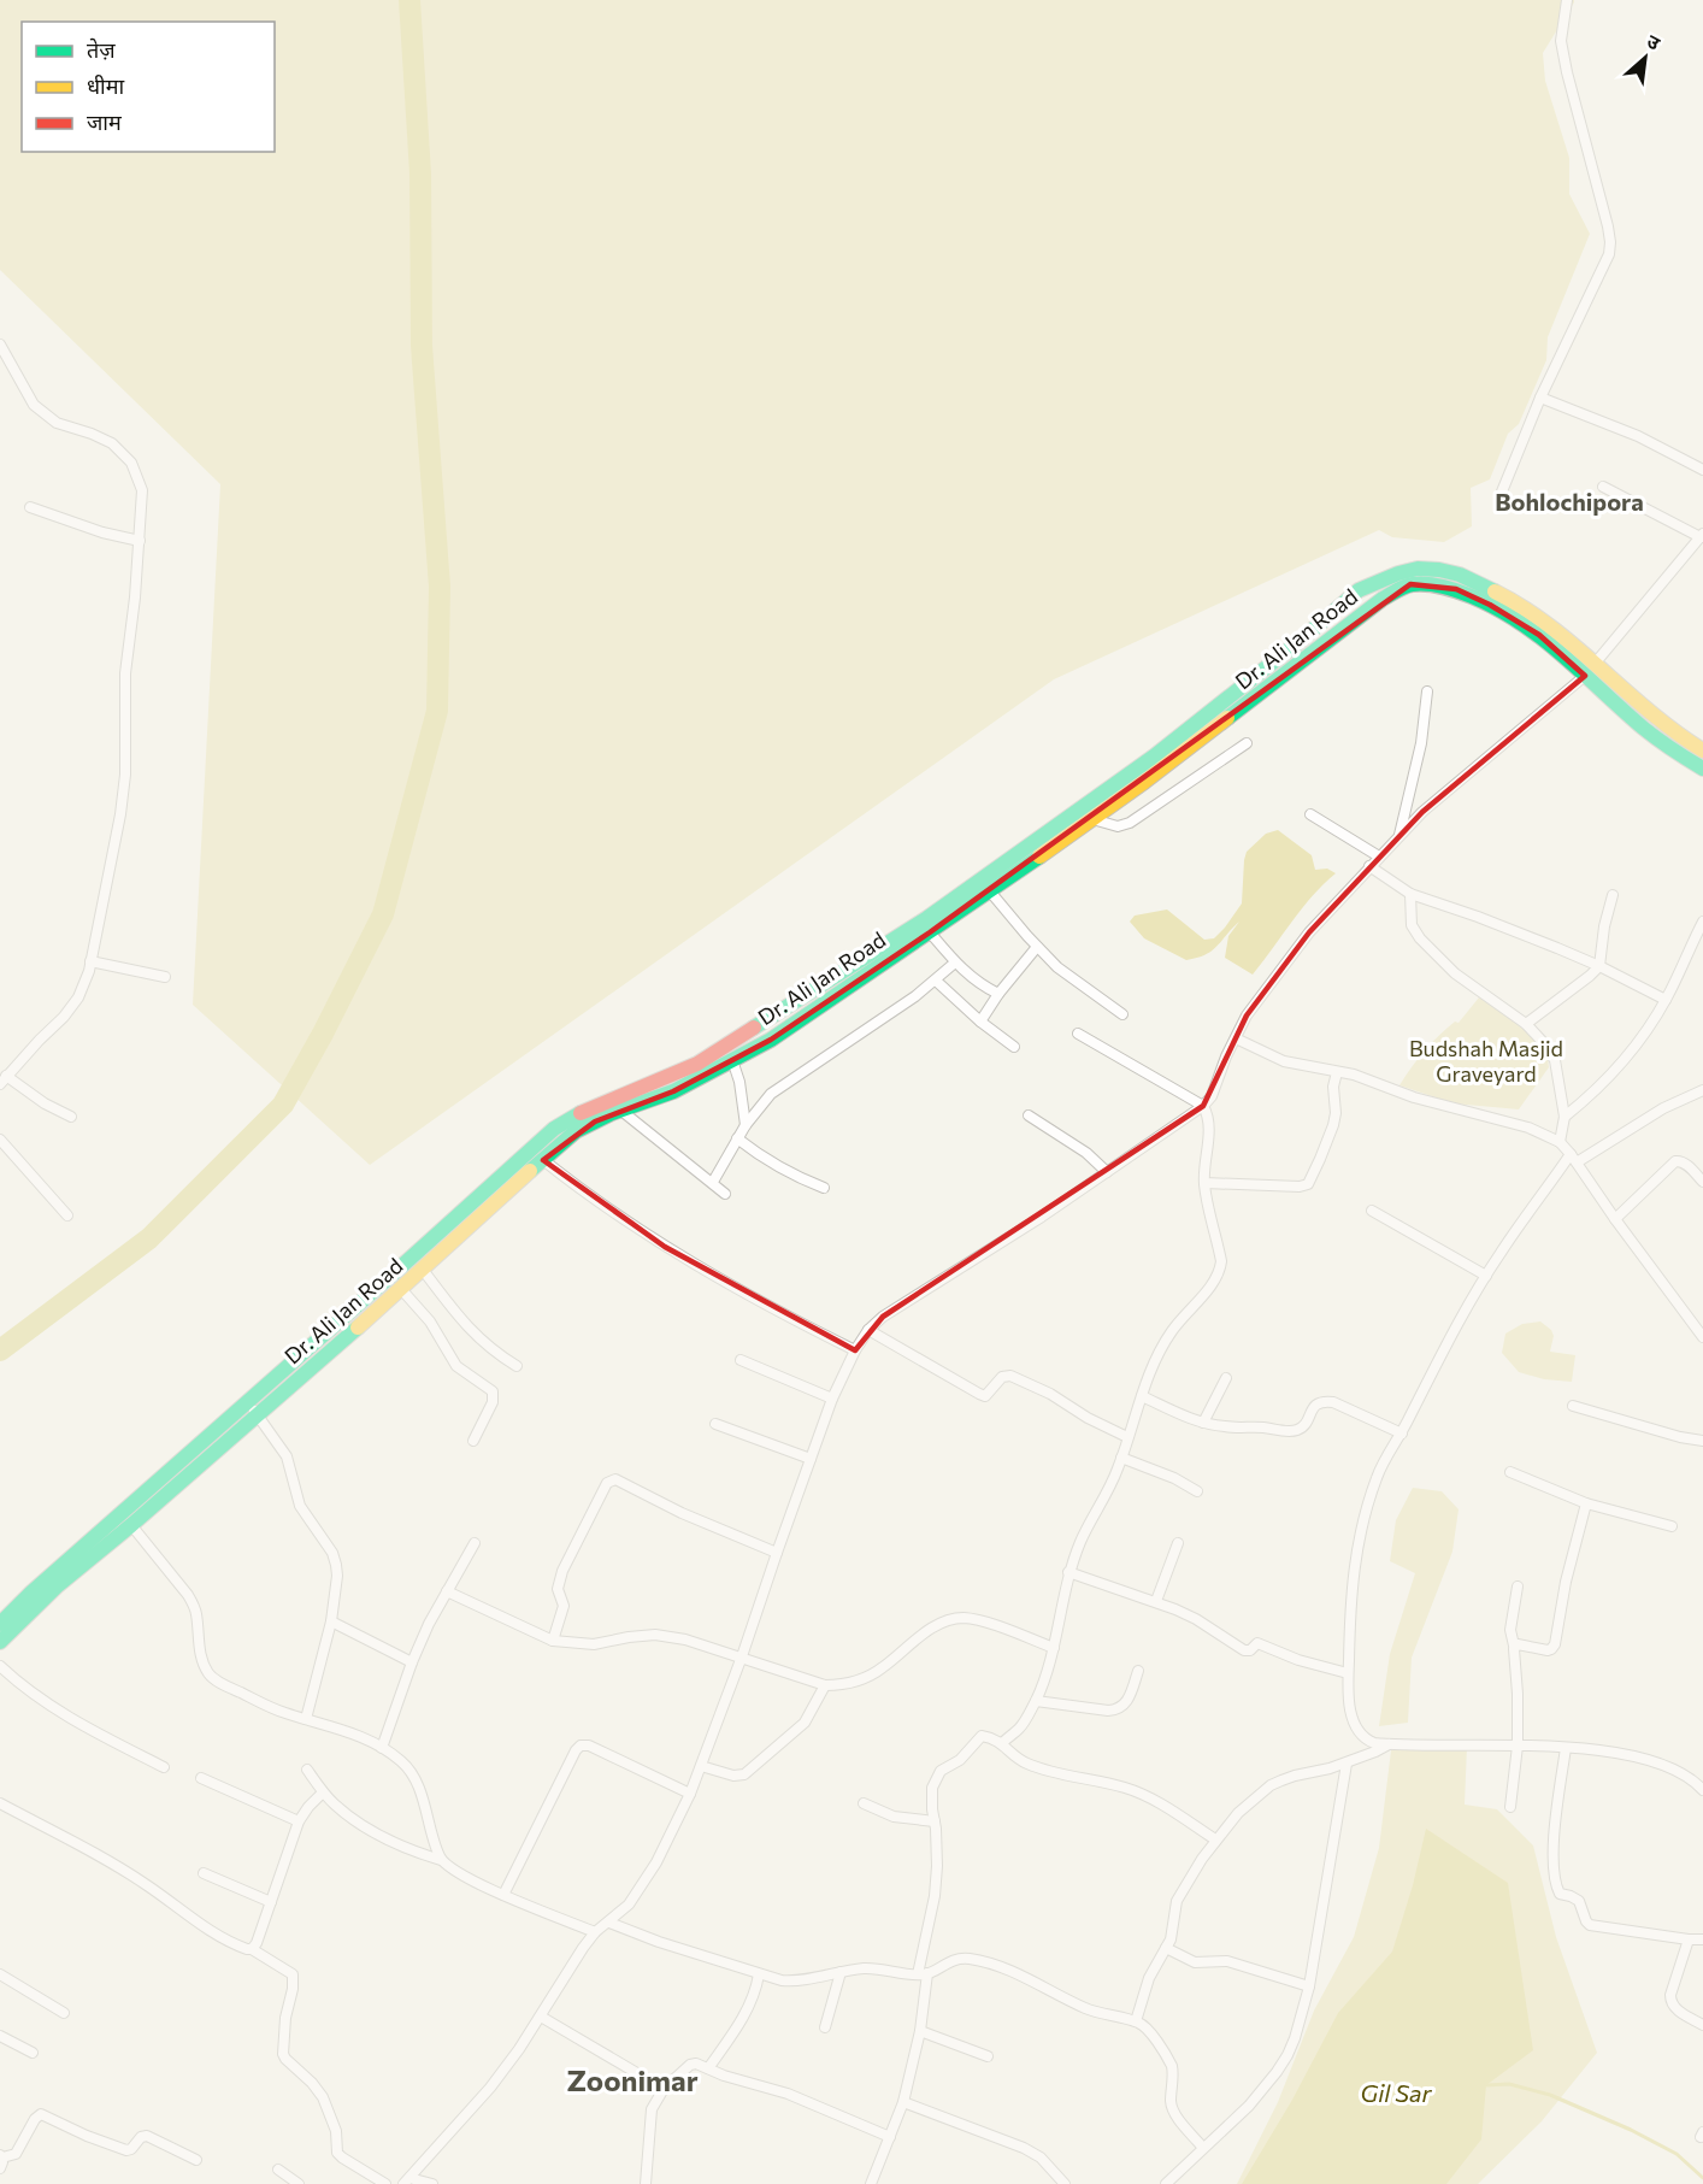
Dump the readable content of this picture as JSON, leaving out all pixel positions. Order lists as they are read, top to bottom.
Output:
{
  "streets": {
    "main road": ["Dr. Ali Jan Road"]
  },
  "districts": ["Bohlochipora", "Zoonimar"],
  "water": ["Gil Sar"],
  "parks": ["Budshah Masjid Graveyard"],
  "legend": ["तेज़", "धीमा", "जाम"],
  "north": "top right"
}
